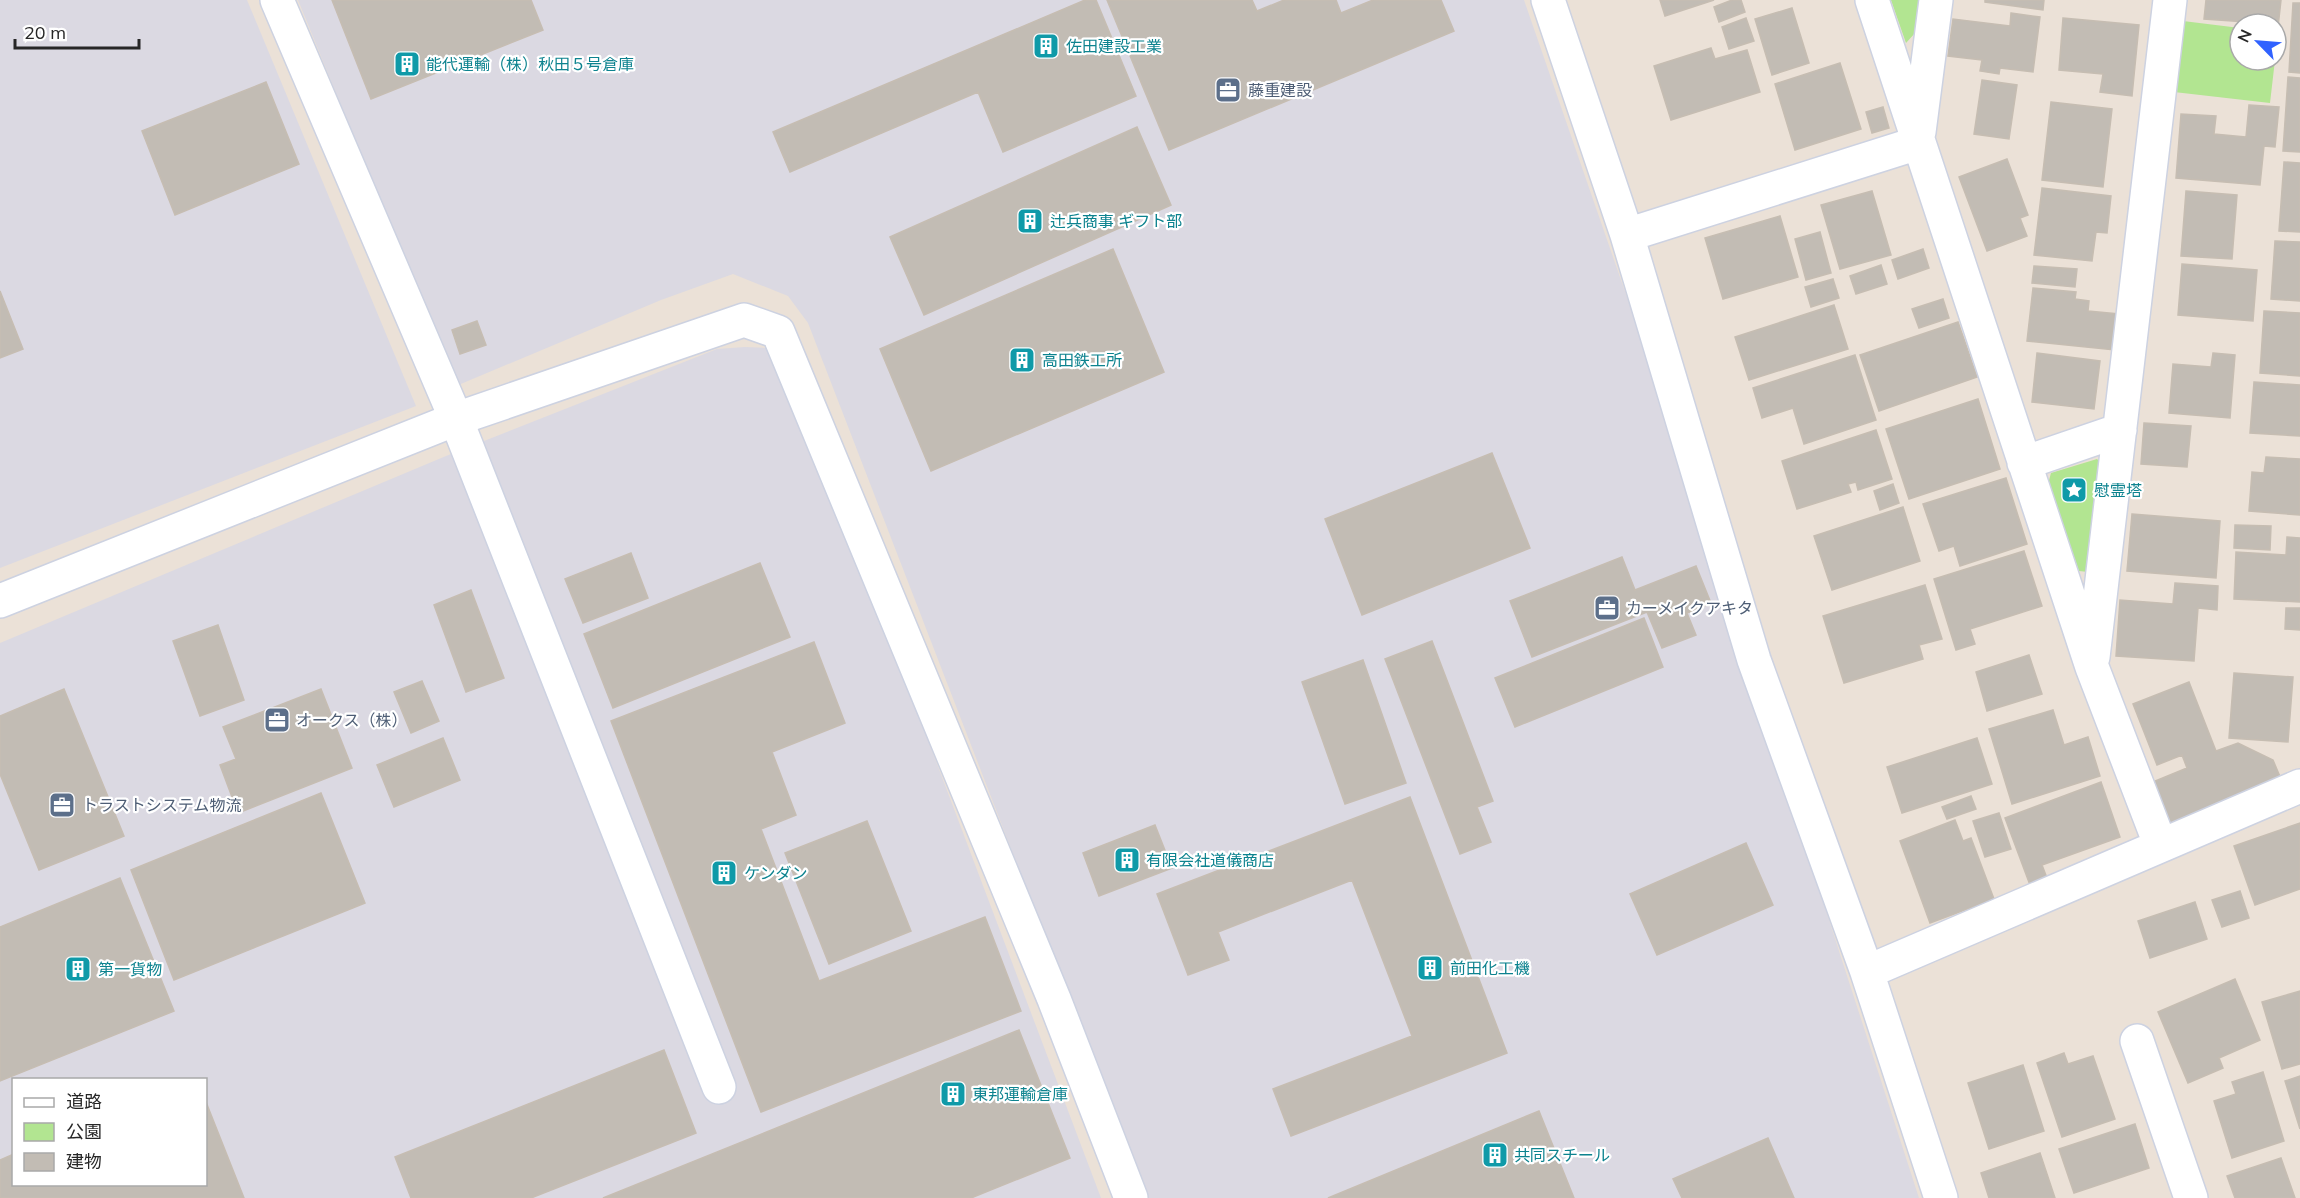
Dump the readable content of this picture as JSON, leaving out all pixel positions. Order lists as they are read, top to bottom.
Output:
{
  "places": {
    "building": [
      "佐田建設工業",
      "能代運輸（株）秋田５号倉庫",
      "辻兵商事 ギフト部",
      "高田鉄工所",
      "有限会社道儀商店",
      "ケンダン",
      "前田化工機",
      "第一貨物",
      "東邦運輸倉庫",
      "共同スチール"
    ],
    "office": [
      "藤重建設",
      "カーメイクアキタ",
      "オークス（株）",
      "トラストシステム物流"
    ],
    "place": ["慰霊塔"]
  },
  "legend": ["道路", "公園", "建物"],
  "scale_bar": "20 m",
  "north": "top left"
}
